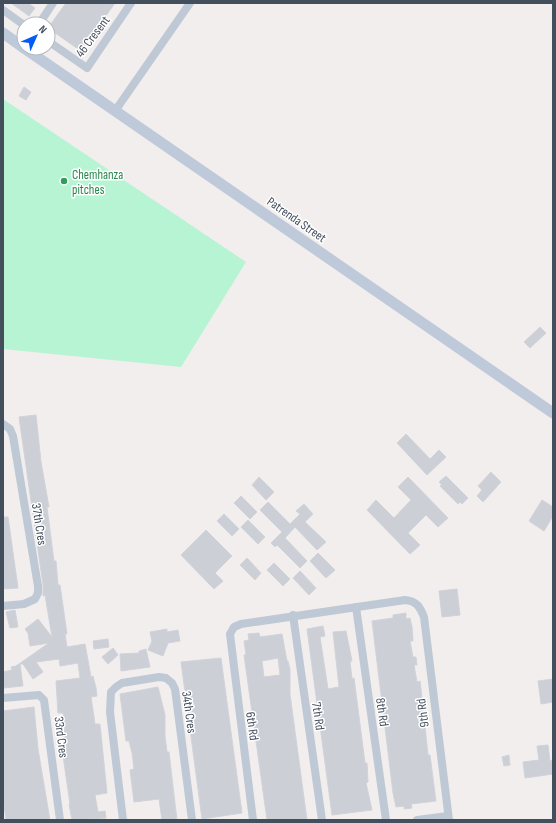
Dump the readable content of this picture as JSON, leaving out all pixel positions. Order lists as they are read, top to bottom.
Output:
{
  "streets": {
    "street": [
      "46 Cresent",
      "Patrenda Street",
      "37th Cres",
      "34th Cres",
      "8th Rd",
      "9th Rd",
      "7th Rd",
      "6th Rd",
      "33rd Cres"
    ]
  },
  "crossings": [
    ["8th Rd", "9th Rd"],
    ["7th Rd", "6th Rd"]
  ],
  "places": ["Chemhanza pitches"],
  "north": "top right"
}
